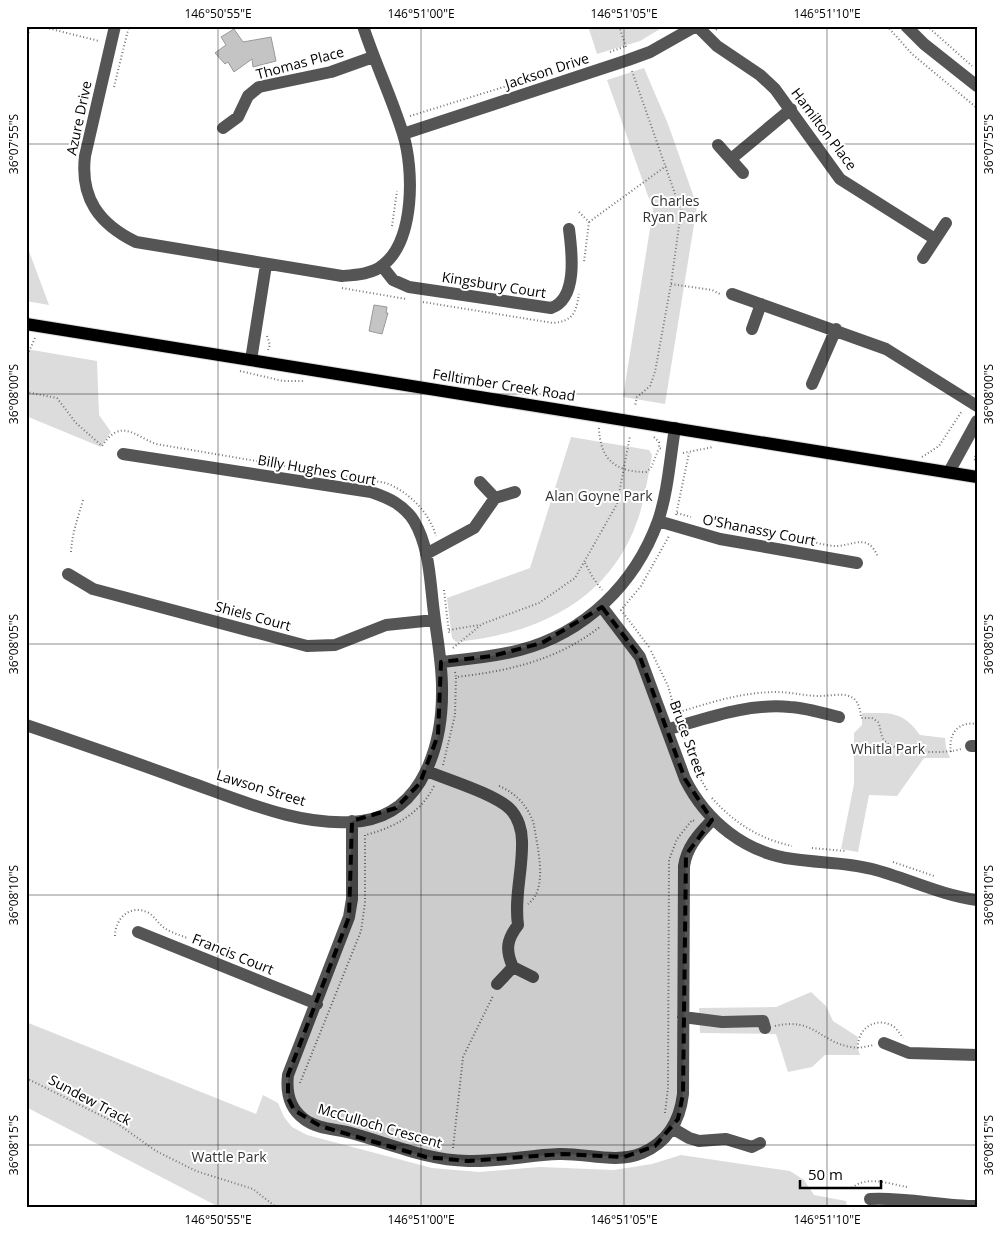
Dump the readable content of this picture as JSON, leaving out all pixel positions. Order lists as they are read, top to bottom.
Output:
{
  "streets": {
    "main road": ["Felltimber Creek Road"],
    "street": [
      "Thomas Place",
      "Jackson Drive",
      "Azure Drive",
      "Hamilton Place",
      "Kingsbury Court",
      "Billy Hughes Court",
      "O'Shanassy Court",
      "Shiels Court",
      "Bruce Street",
      "Lawson Street",
      "Francis Court",
      "McCulloch Crescent"
    ],
    "path": ["Sundew Track"]
  },
  "crossings": [
    ["Jackson Drive", "Hamilton Place"],
    ["Azure Drive", "Kingsbury Court"],
    ["Billy Hughes Court", "Shiels Court"],
    ["Billy Hughes Court", "Lawson Street"],
    ["Bruce Street", "McCulloch Crescent"],
    ["Lawson Street", "McCulloch Crescent"],
    ["Francis Court", "McCulloch Crescent"]
  ],
  "parks": [
    "Charles Ryan Park",
    "Alan Goyne Park",
    "Whitla Park",
    "Wattle Park"
  ],
  "scale_bar": "50 m",
  "coordinates": [
    "146°50'55\"E",
    "146°51'00\"E",
    "146°51'05\"E",
    "146°51'10\"E",
    "36°07'55\"S",
    "36°08'00\"S",
    "36°08'05\"S",
    "36°08'10\"S",
    "36°08'15\"S"
  ]
}
